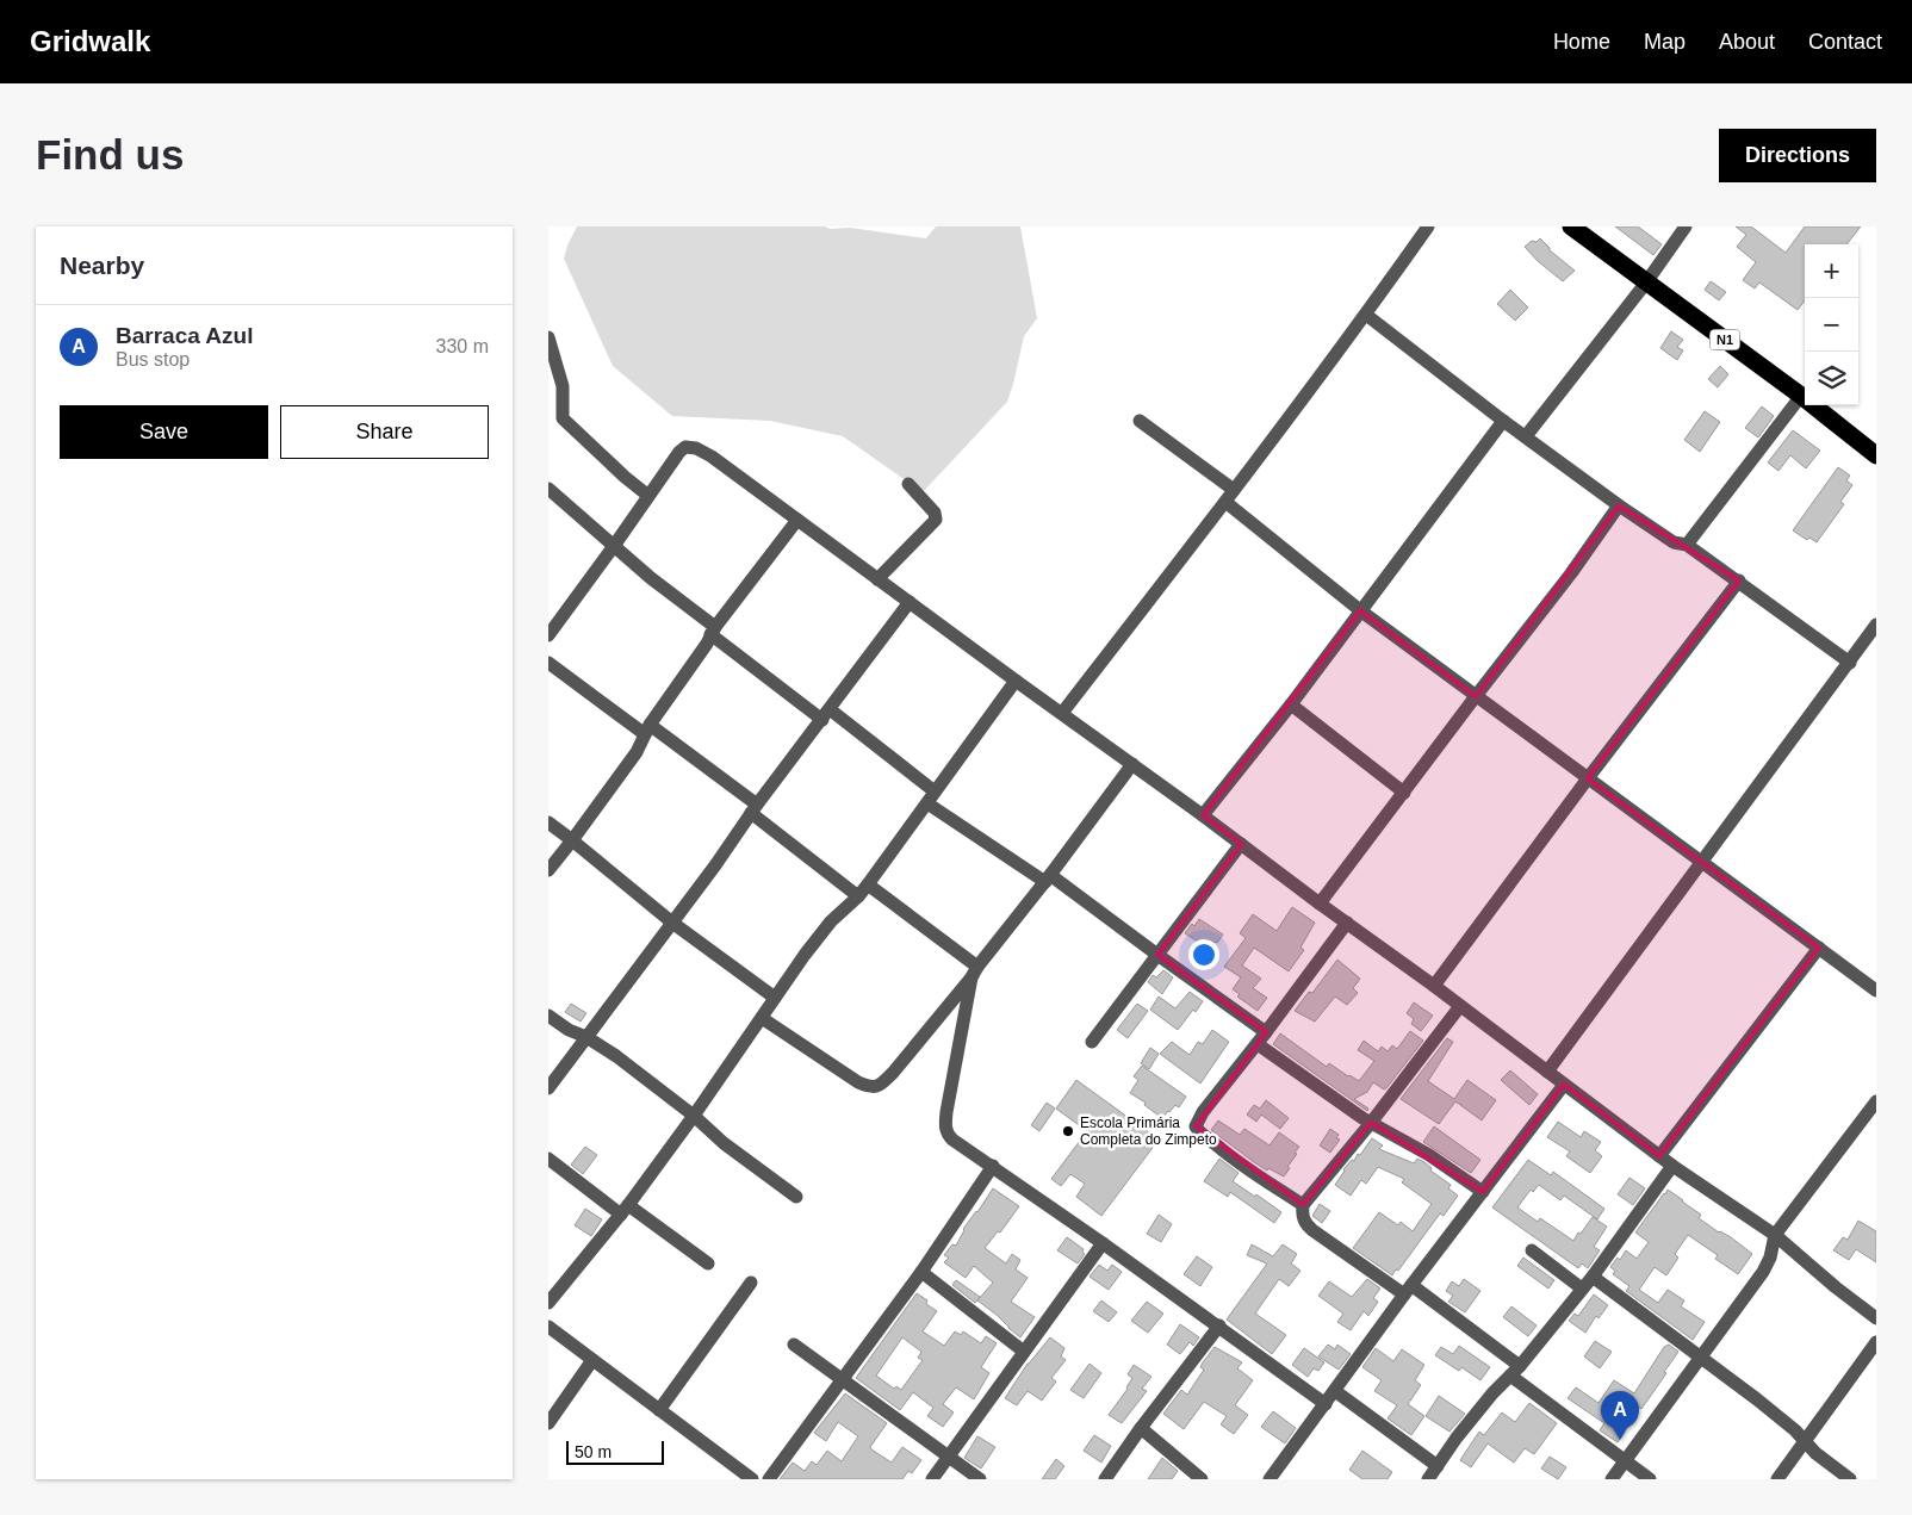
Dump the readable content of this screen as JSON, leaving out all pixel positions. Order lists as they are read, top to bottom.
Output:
{
  "streets": {
    "highway": ["N1"]
  },
  "places": ["Escola Primária Completa do Zimpeto"],
  "scale_bar": "50 m",
  "page": {
    "header": "Gridwalk",
    "nav": [
      "Home",
      "Map",
      "About",
      "Contact"
    ],
    "buttons": [
      "Directions",
      ["Save", "Share"]
    ],
    "title": "Find us",
    "heading": "Nearby",
    "map_buttons": ["+", "−"],
    "list": [
      {
        "mark": "A",
        "name": "Barraca Azul",
        "note": "Bus stop",
        "value": "330 m"
      }
    ],
    "pins": "A",
    "scale": "50 m"
  }
}
